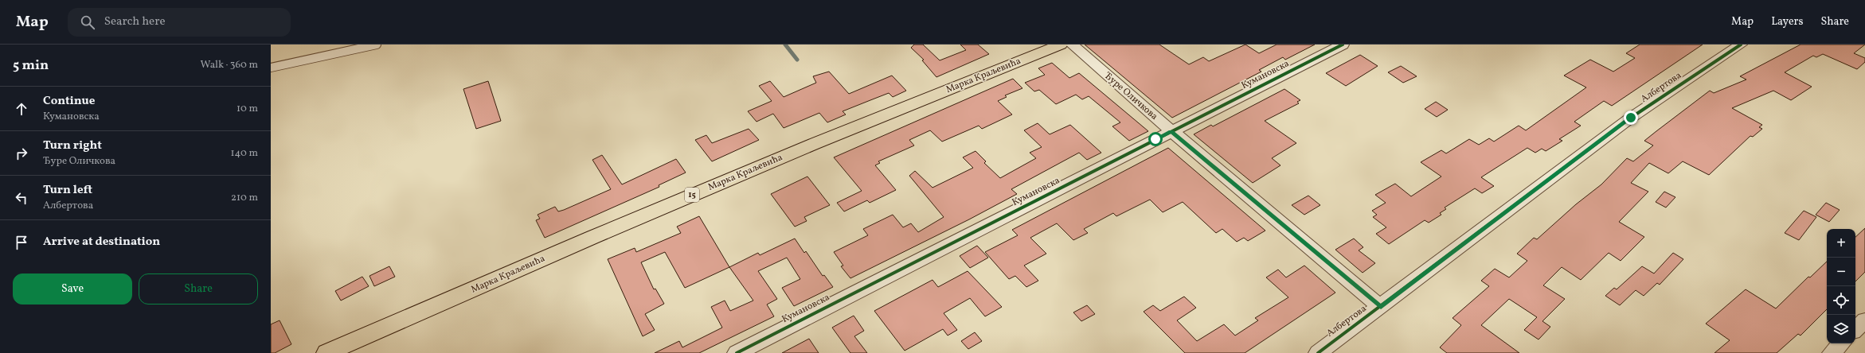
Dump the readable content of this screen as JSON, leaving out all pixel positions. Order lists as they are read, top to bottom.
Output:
{
  "streets": {
    "main road": ["Марка Краљевића", "15"],
    "street": ["Кумановска", "Албертова", "Ђуре Оличкова"]
  },
  "crossings": [
    ["Кумановска", "Ђуре Оличкова"],
    ["Албертова", "Ђуре Оличкова"]
  ],
  "page": {
    "header": "Map",
    "search": "Search here",
    "nav": ["Map", "Layers", "Share"],
    "heading": ["5 min", "Walk · 360 m"],
    "list": [
      ["Continue", "Кумановска", "10 m"],
      ["Turn right", "Ђуре Оличкова", "140 m"],
      ["Turn left", "Албертова", "210 m"],
      "Arrive at destination"
    ],
    "map_buttons": ["+", "−"],
    "buttons": ["Save", "Share"]
  }
}
